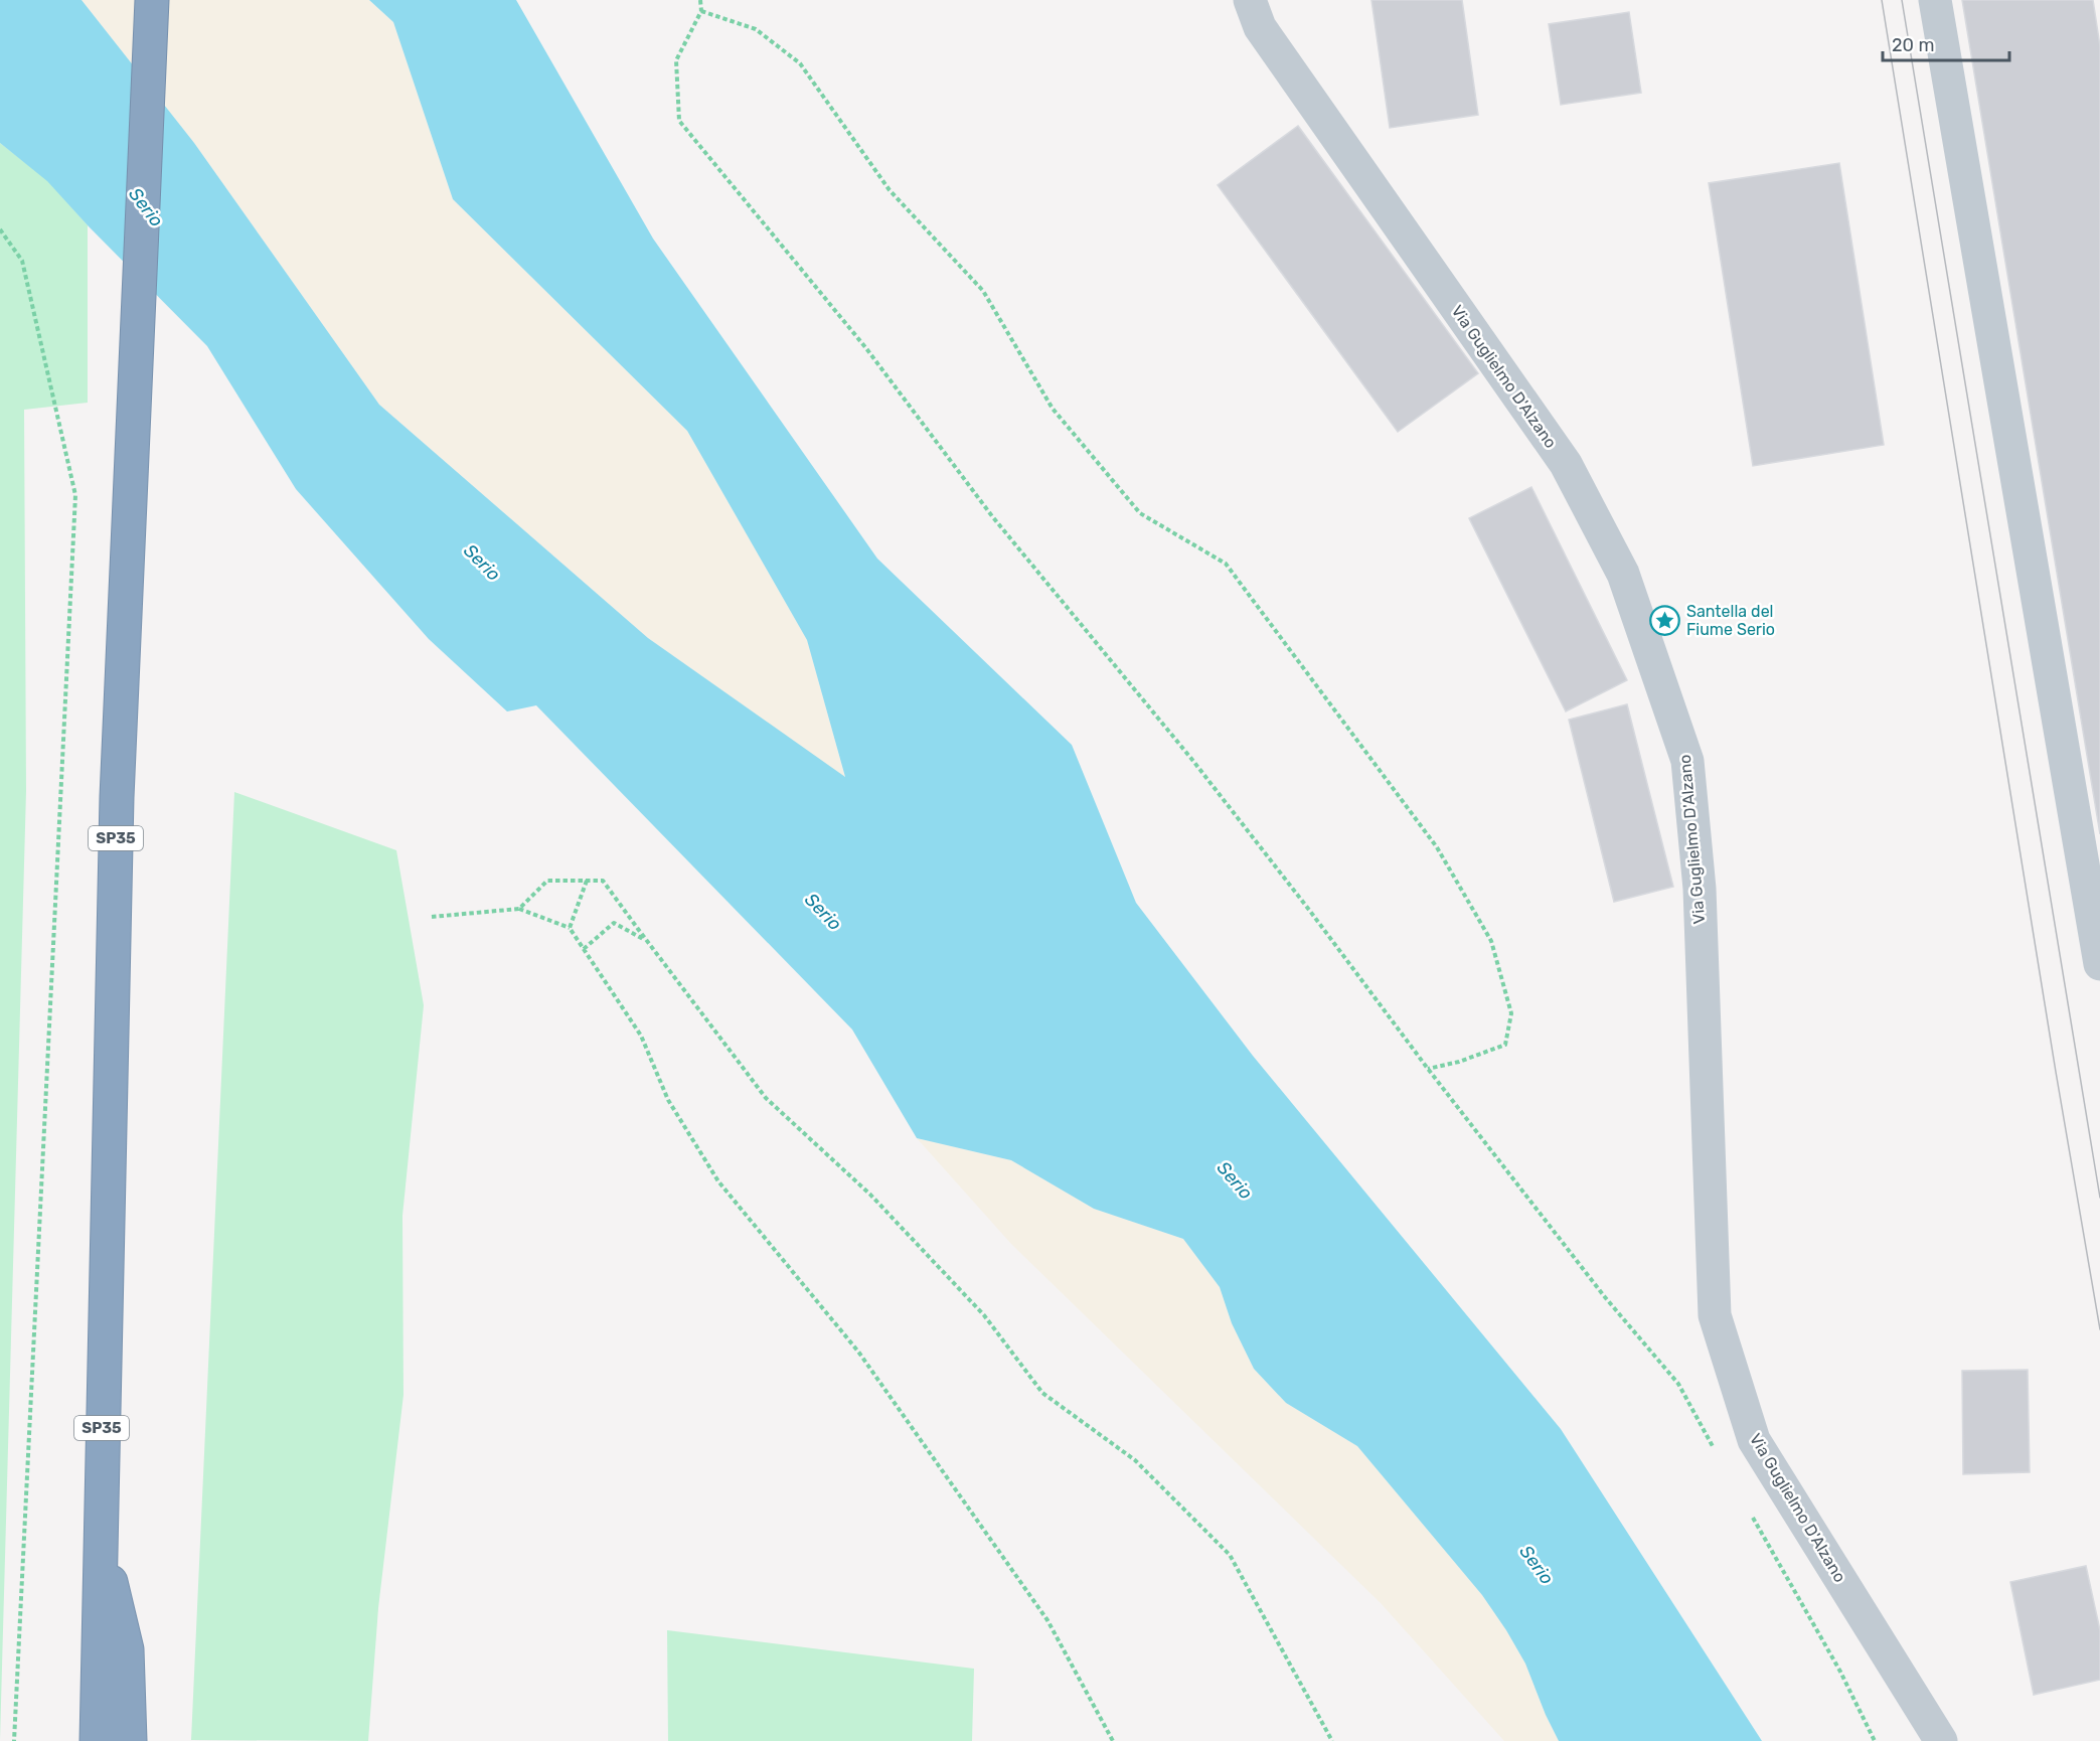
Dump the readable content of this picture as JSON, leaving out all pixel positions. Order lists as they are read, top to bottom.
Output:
{
  "streets": {
    "highway": ["SP35"],
    "street": ["Via Guglielmo D'Alzano"]
  },
  "water": ["Serio"],
  "places": {
    "place": ["Santella del Fiume Serio"]
  },
  "scale_bar": "20 m"
}
